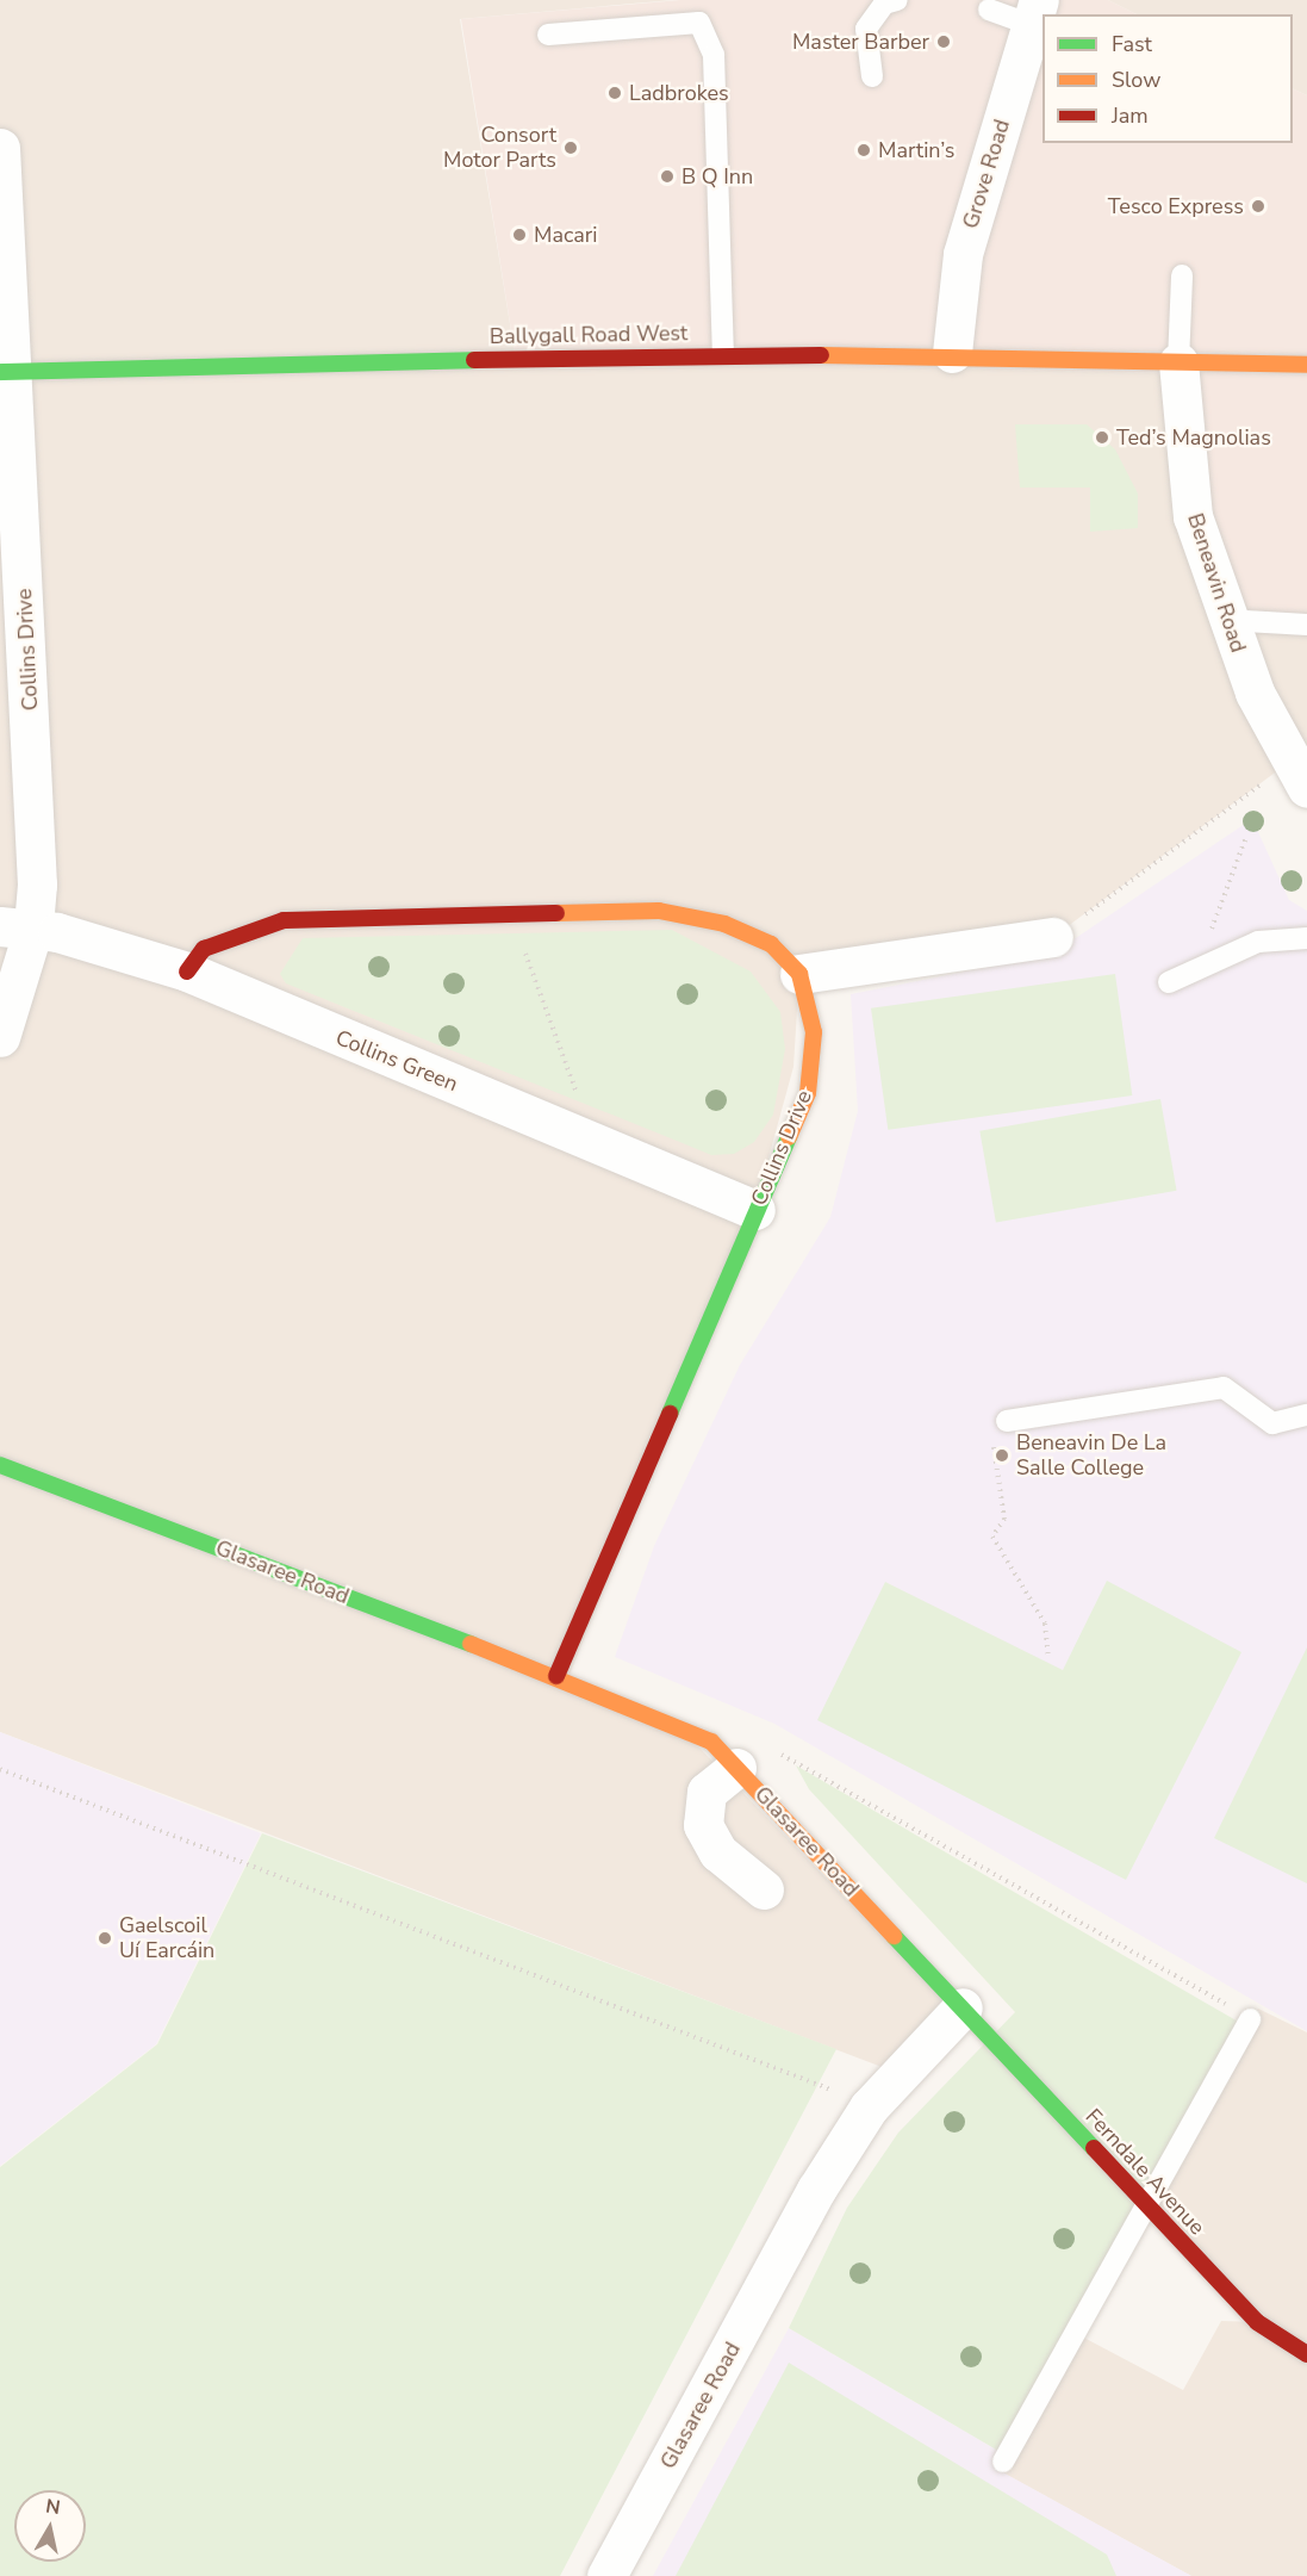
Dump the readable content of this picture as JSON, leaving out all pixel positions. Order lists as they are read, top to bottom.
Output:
{
  "streets": {
    "street": [
      "Grove Road",
      "Ballygall Road West",
      "Beneavin Road",
      "Collins Drive",
      "Collins Green",
      "Glasaree Road",
      "Ferndale Avenue"
    ]
  },
  "crossings": [
    ["Grove Road", "Ballygall Road West"],
    ["Ballygall Road West", "Beneavin Road"],
    ["Ballygall Road West", "Collins Drive"],
    ["Collins Drive", "Collins Green"],
    ["Collins Drive", "Glasaree Road"],
    ["Glasaree Road", "Ferndale Avenue"]
  ],
  "places": [
    "Master Barber",
    "Ladbrokes",
    "Consort Motor Parts",
    "Martin’s",
    "B Q Inn",
    "Tesco Express",
    "Macari",
    "Ted’s Magnolias",
    "Beneavin De La Salle College",
    "Gaelscoil Uí Earcáin"
  ],
  "legend": ["Fast", "Slow", "Jam"],
  "north": "top"
}
